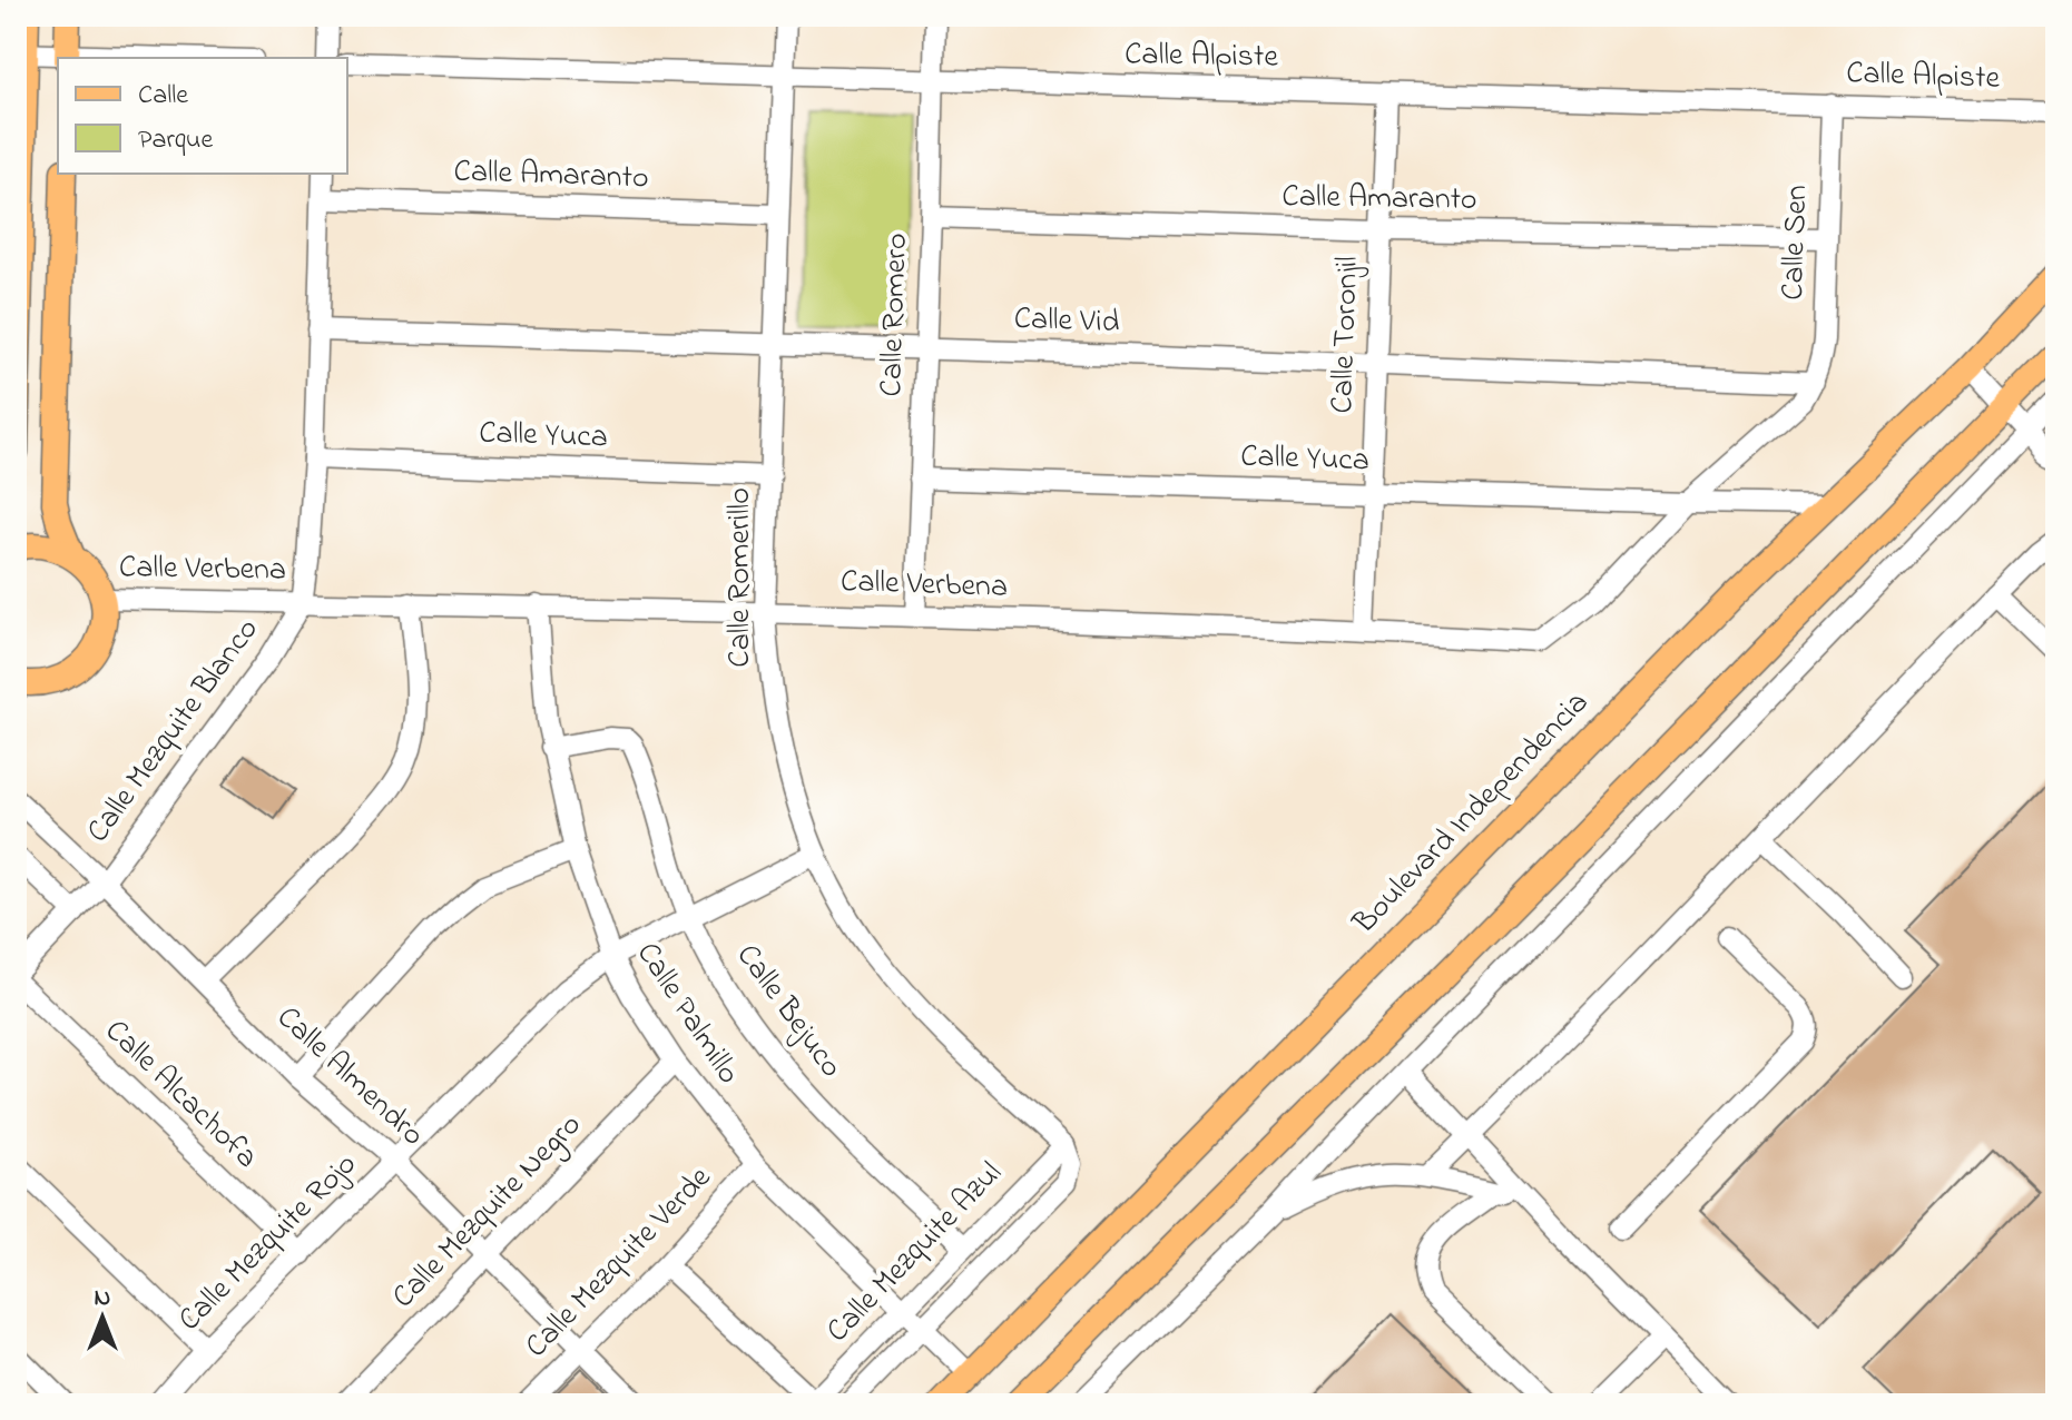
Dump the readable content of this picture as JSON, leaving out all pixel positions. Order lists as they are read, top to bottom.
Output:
{
  "streets": {
    "main road": ["Boulevard Independencia"],
    "street": [
      "Calle Alpiste",
      "Calle Amaranto",
      "Calle Sen",
      "Calle Romero",
      "Calle Vid",
      "Calle Toronjil",
      "Calle Yuca",
      "Calle Verbena",
      "Calle Romerillo",
      "Calle Mezquite Blanco",
      "Calle Bejuco",
      "Calle Palmillo",
      "Calle Almendro",
      "Calle Alcachofa",
      "Calle Mezquite Negro",
      "Calle Mezquite Rojo",
      "Calle Mezquite Azul",
      "Calle Mezquite Verde"
    ]
  },
  "crossings": [
    ["Calle Alpiste", "Calle Sen"],
    ["Calle Alpiste", "Calle Romero"],
    ["Calle Alpiste", "Calle Toronjil"],
    ["Calle Alpiste", "Calle Romerillo"],
    ["Calle Amaranto", "Calle Sen"],
    ["Calle Amaranto", "Calle Romero"],
    ["Calle Amaranto", "Calle Toronjil"],
    ["Calle Amaranto", "Calle Romerillo"],
    ["Calle Amaranto", "Calle Mezquite Blanco"],
    ["Calle Sen", "Calle Vid"],
    ["Calle Romero", "Calle Vid"],
    ["Calle Romero", "Calle Yuca"],
    ["Calle Romero", "Calle Verbena"],
    ["Calle Vid", "Calle Toronjil"],
    ["Calle Vid", "Calle Romerillo"],
    ["Calle Vid", "Calle Mezquite Blanco"],
    ["Calle Toronjil", "Calle Yuca"],
    ["Calle Toronjil", "Calle Verbena"],
    ["Calle Yuca", "Calle Verbena"],
    ["Calle Yuca", "Calle Romerillo"],
    ["Calle Yuca", "Calle Mezquite Blanco"],
    ["Calle Yuca", "Boulevard Independencia"],
    ["Calle Verbena", "Calle Romerillo"],
    ["Calle Verbena", "Calle Mezquite Blanco"],
    ["Calle Verbena", "Calle Palmillo"],
    ["Calle Romerillo", "Calle Mezquite Rojo"],
    ["Calle Romerillo", "Calle Mezquite Azul"],
    ["Calle Mezquite Blanco", "Calle Almendro"],
    ["Boulevard Independencia", "Calle Palmillo"],
    ["Calle Bejuco", "Calle Palmillo"],
    ["Calle Bejuco", "Calle Mezquite Rojo"],
    ["Calle Bejuco", "Calle Mezquite Azul"],
    ["Calle Palmillo", "Calle Mezquite Negro"],
    ["Calle Palmillo", "Calle Mezquite Rojo"],
    ["Calle Palmillo", "Calle Mezquite Azul"],
    ["Calle Palmillo", "Calle Mezquite Verde"],
    ["Calle Almendro", "Calle Mezquite Negro"],
    ["Calle Almendro", "Calle Mezquite Rojo"],
    ["Calle Almendro", "Calle Mezquite Verde"],
    ["Calle Alcachofa", "Calle Mezquite Rojo"]
  ],
  "legend": ["Calle", "Parque"],
  "north": "top"
}
